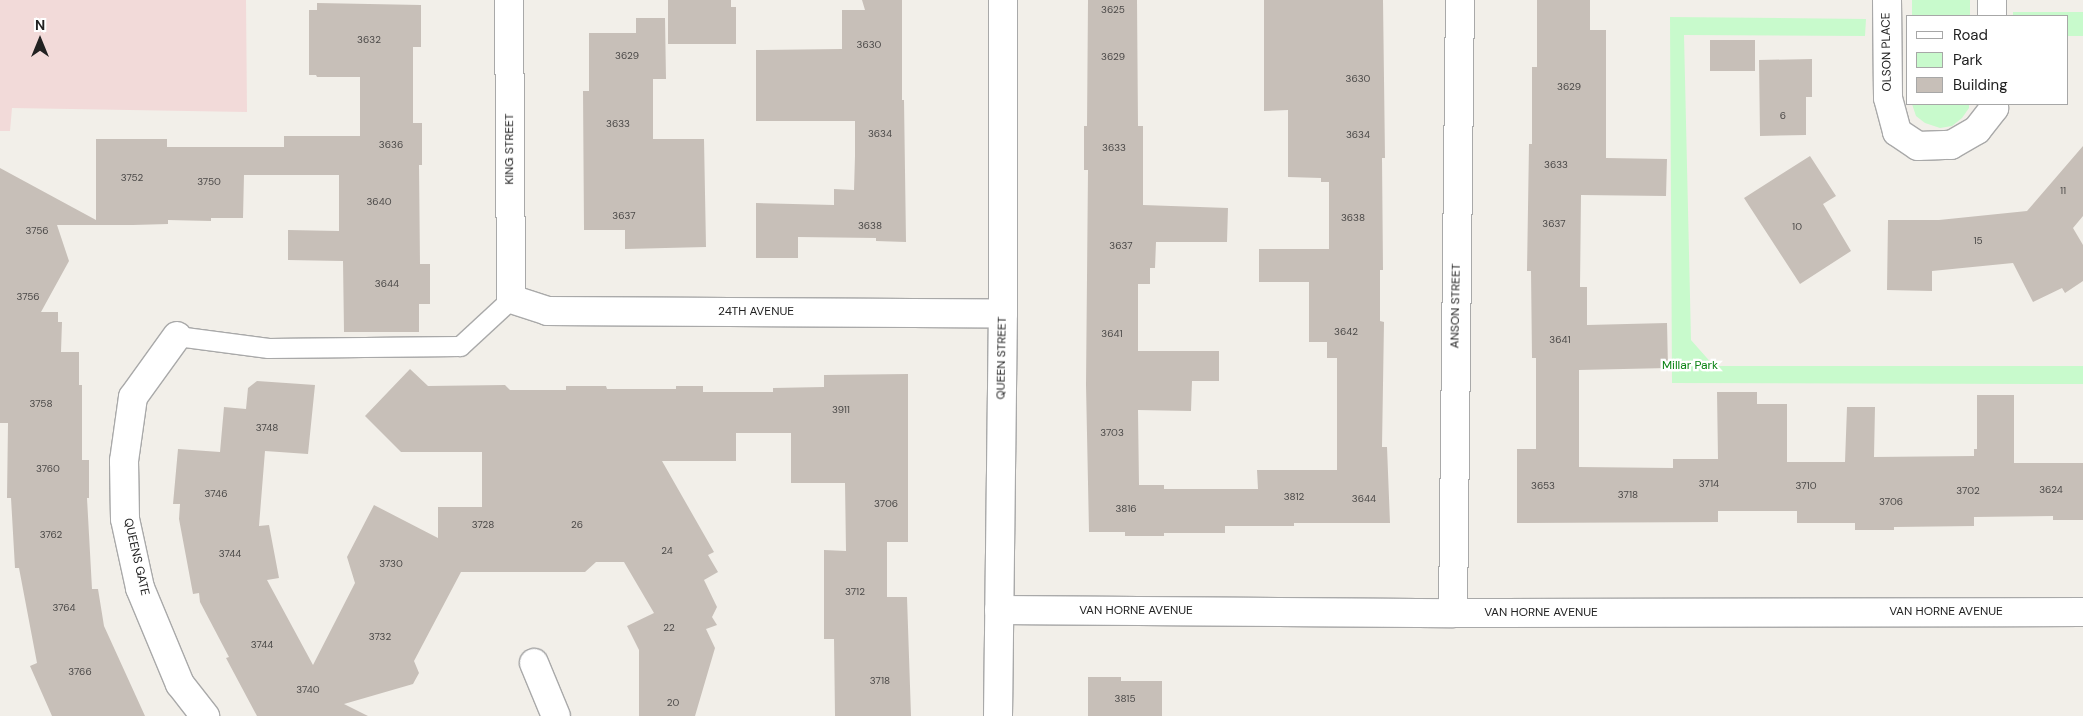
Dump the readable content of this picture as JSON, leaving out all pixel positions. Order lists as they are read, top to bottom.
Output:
{
  "streets": {
    "street": [
      "OLSON PLACE",
      "KING STREET",
      "ANSON STREET",
      "24TH AVENUE",
      "QUEEN STREET",
      "QUEENS GATE",
      "VAN HORNE AVENUE"
    ]
  },
  "crossings": [
    ["KING STREET", "24TH AVENUE"],
    ["ANSON STREET", "VAN HORNE AVENUE"],
    ["24TH AVENUE", "QUEEN STREET"],
    ["QUEEN STREET", "VAN HORNE AVENUE"]
  ],
  "parks": ["Millar Park"],
  "house_numbers": [
    "3625",
    "3632",
    "3630",
    "3629",
    "3629",
    "3630",
    "3629",
    "6",
    "3633",
    "3634",
    "3634",
    "3636",
    "3633",
    "3633",
    "3752",
    "3750",
    "11",
    "3640",
    "3637",
    "3638",
    "3637",
    "3638",
    "10",
    "3756",
    "15",
    "3637",
    "3644",
    "3756",
    "3642",
    "3641",
    "3641",
    "3758",
    "3911",
    "3748",
    "3703",
    "3760",
    "3714",
    "3653",
    "3710",
    "3624",
    "3702",
    "3746",
    "3718",
    "3812",
    "3644",
    "3706",
    "3706",
    "3816",
    "3728",
    "26",
    "3762",
    "24",
    "3744",
    "3730",
    "3712",
    "3764",
    "22",
    "3732",
    "3744",
    "3766",
    "3718",
    "3740",
    "3815",
    "20"
  ],
  "legend": ["Road", "Park", "Building"],
  "north": "top"
}
